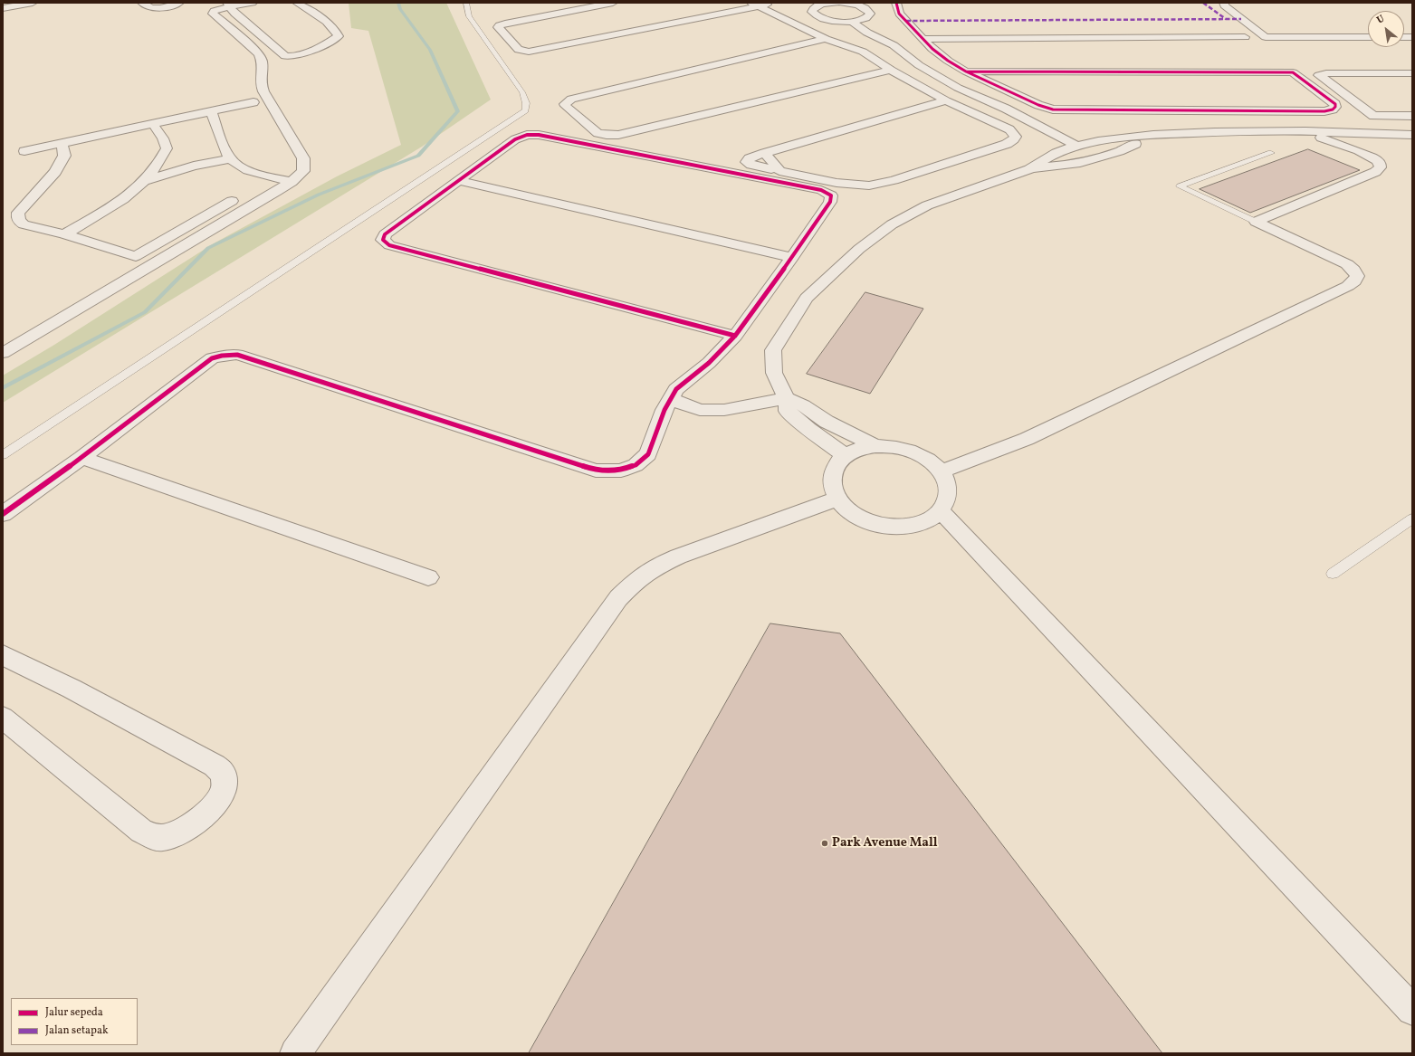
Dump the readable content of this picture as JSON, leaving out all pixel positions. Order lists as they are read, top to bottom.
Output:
{
  "places": ["Park Avenue Mall"],
  "legend": ["Jalur sepeda", "Jalan setapak"],
  "north": "top left"
}
